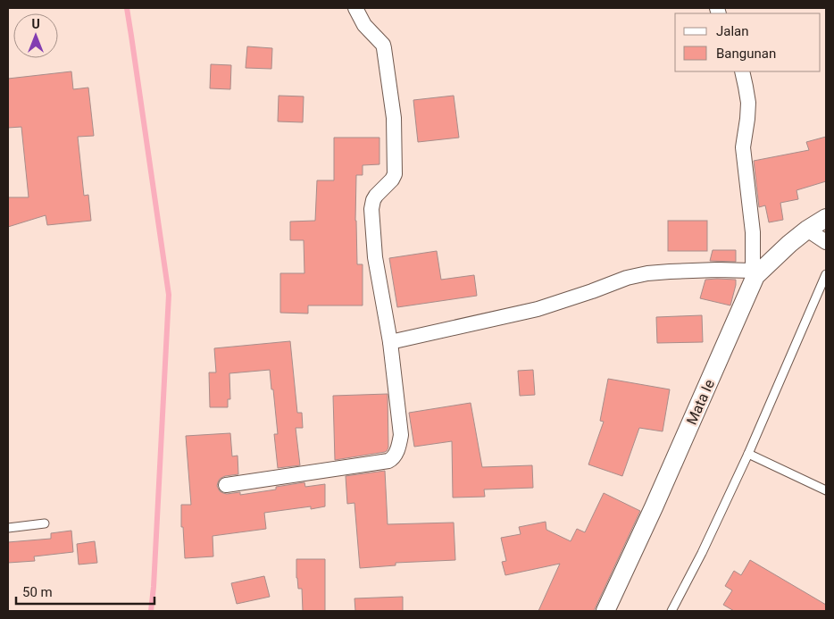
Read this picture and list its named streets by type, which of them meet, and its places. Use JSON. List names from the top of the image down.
{
  "streets": {
    "street": ["Mata Ie"]
  },
  "legend": ["Jalan", "Bangunan"],
  "scale_bar": "50 m",
  "north": "top"
}
